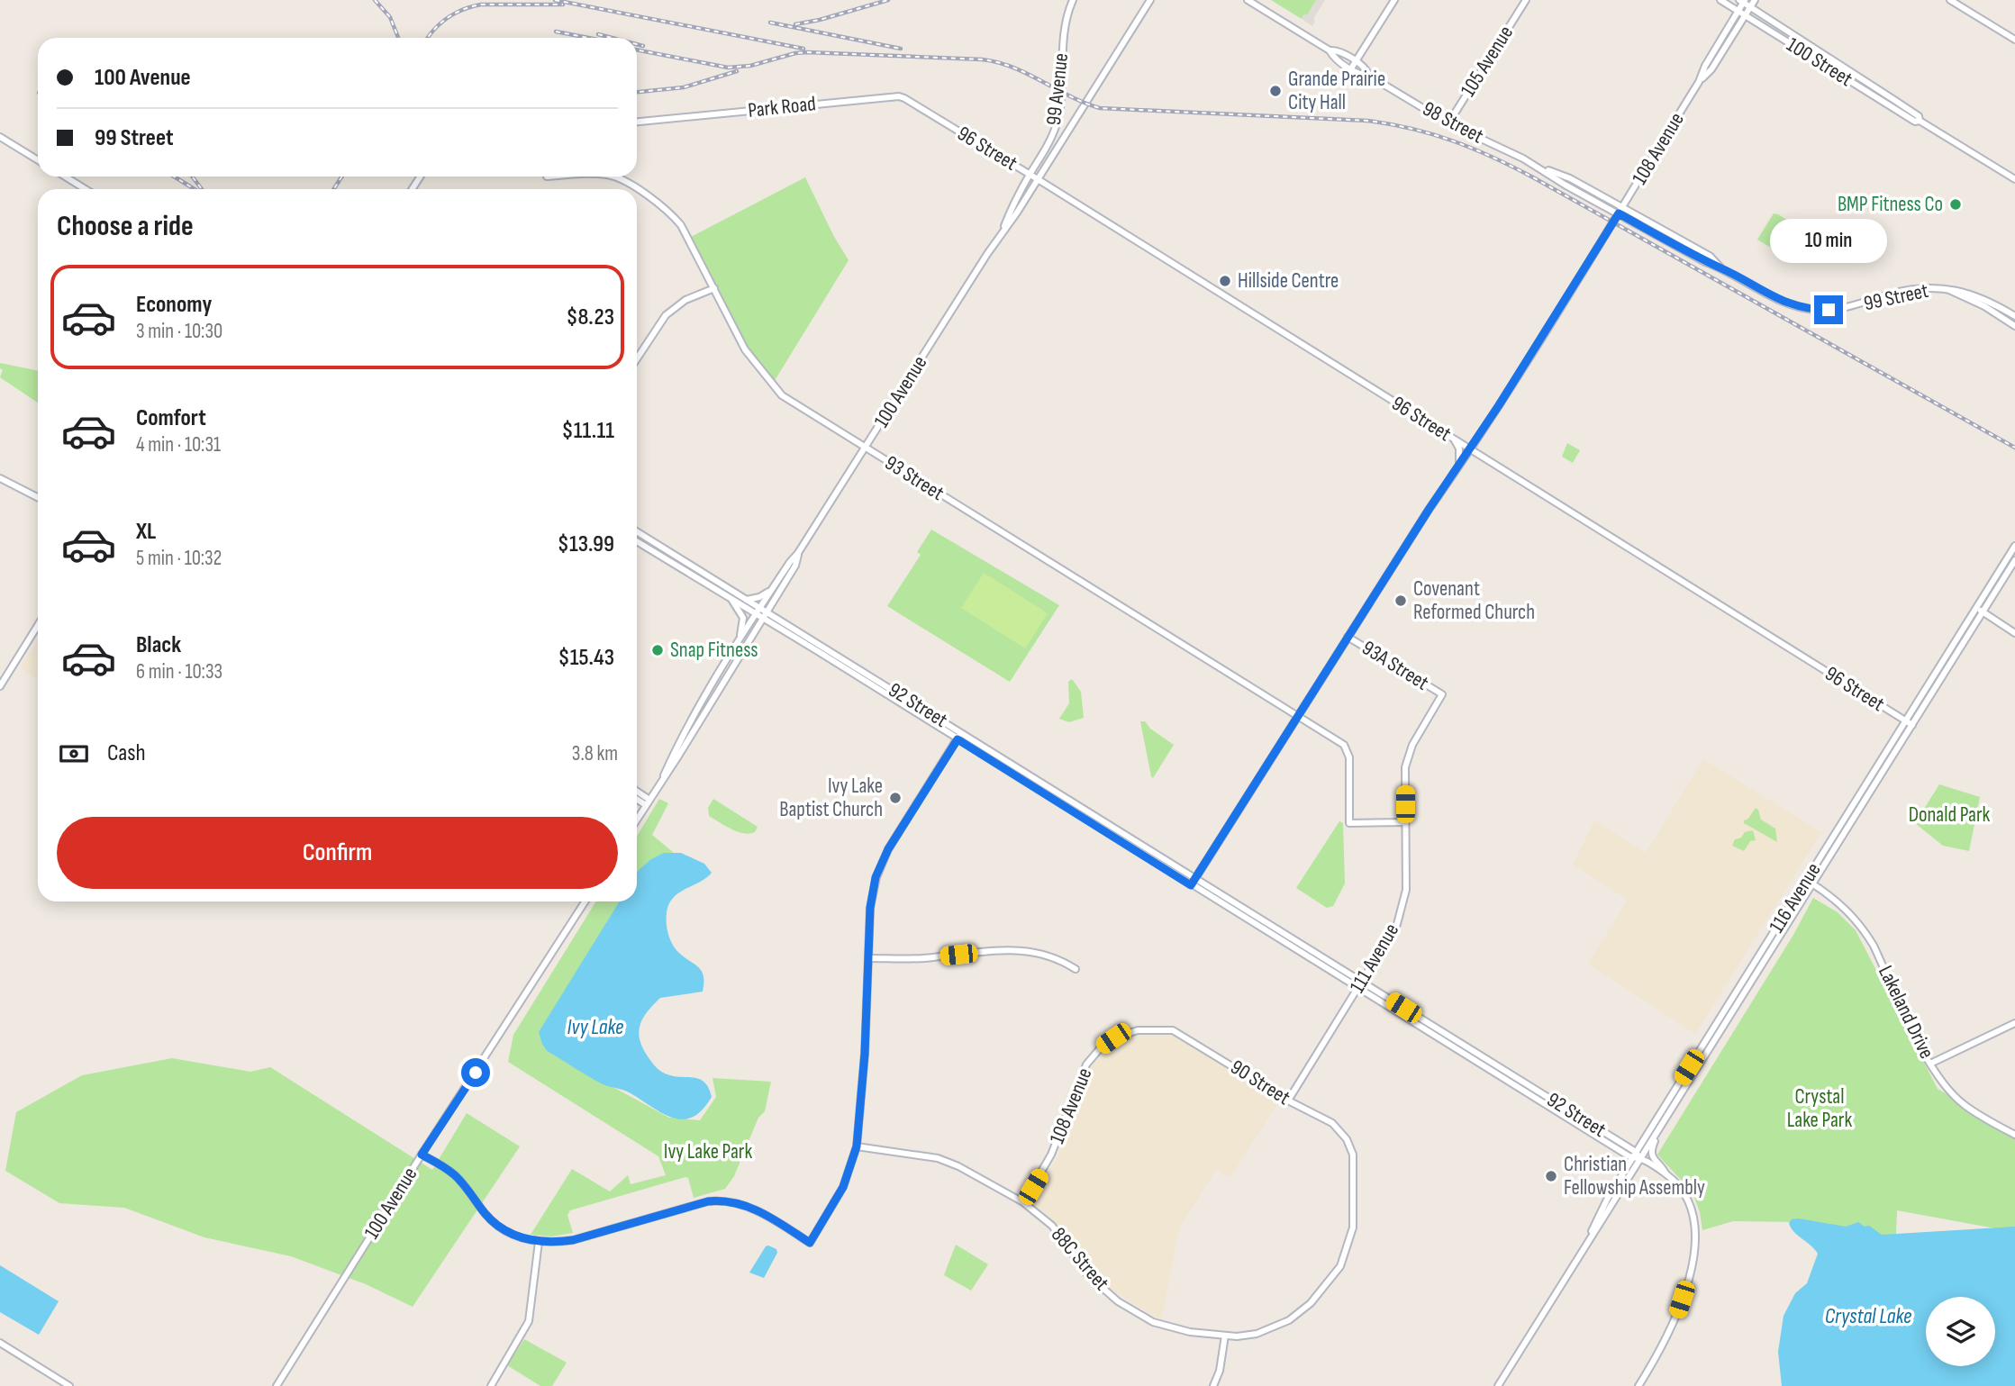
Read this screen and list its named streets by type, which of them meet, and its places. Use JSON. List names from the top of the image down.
{
  "streets": {
    "main road": [
      "105 Avenue",
      "100 Street",
      "99 Avenue",
      "Park Road",
      "98 Street",
      "96 Street",
      "108 Avenue",
      "99 Street",
      "100 Avenue",
      "93 Street",
      "93A Street",
      "92 Street",
      "116 Avenue",
      "111 Avenue",
      "Lakeland Drive",
      "90 Street",
      "88C Street"
    ]
  },
  "crossings": [
    ["105 Avenue", "98 Street"],
    ["100 Street", "108 Avenue"],
    ["99 Avenue", "96 Street"],
    ["99 Avenue", "100 Avenue"],
    ["Park Road", "96 Street"],
    ["98 Street", "108 Avenue"],
    ["98 Street", "99 Street"],
    ["96 Street", "108 Avenue"],
    ["96 Street", "100 Avenue"],
    ["96 Street", "116 Avenue"],
    ["108 Avenue", "93 Street"],
    ["108 Avenue", "93A Street"],
    ["108 Avenue", "92 Street"],
    ["108 Avenue", "90 Street"],
    ["108 Avenue", "88C Street"],
    ["100 Avenue", "93 Street"],
    ["100 Avenue", "92 Street"],
    ["93 Street", "111 Avenue"],
    ["93A Street", "111 Avenue"],
    ["92 Street", "116 Avenue"],
    ["92 Street", "111 Avenue"],
    ["116 Avenue", "Lakeland Drive"],
    ["111 Avenue", "90 Street"],
    ["90 Street", "88C Street"]
  ],
  "water": ["Ivy Lake", "Crystal Lake"],
  "parks": ["Donald Park", "Crystal Lake Park", "Ivy Lake Park"],
  "places": [
    "Grande Prairie City Hall",
    "BMP Fitness Co",
    "Hillside Centre",
    "Covenant Reformed Church",
    "Snap Fitness",
    "Ivy Lake Baptist Church",
    "Christian Fellowship Assembly"
  ],
  "page": {
    "banner": ["100 Avenue", "99 Street"],
    "heading": "Choose a ride",
    "bubble": "10 min",
    "list": [
      {
        "name": "Economy",
        "note": "3 min · 10:30",
        "value": "$8.23"
      },
      {
        "name": "Comfort",
        "note": "4 min · 10:31",
        "value": "$11.11"
      },
      {
        "name": "XL",
        "note": "5 min · 10:32",
        "value": "$13.99"
      },
      {
        "name": "Black",
        "note": "6 min · 10:33",
        "value": "$15.43"
      }
    ],
    "pay": ["Cash", "3.8 km"],
    "buttons": "Confirm"
  }
}
